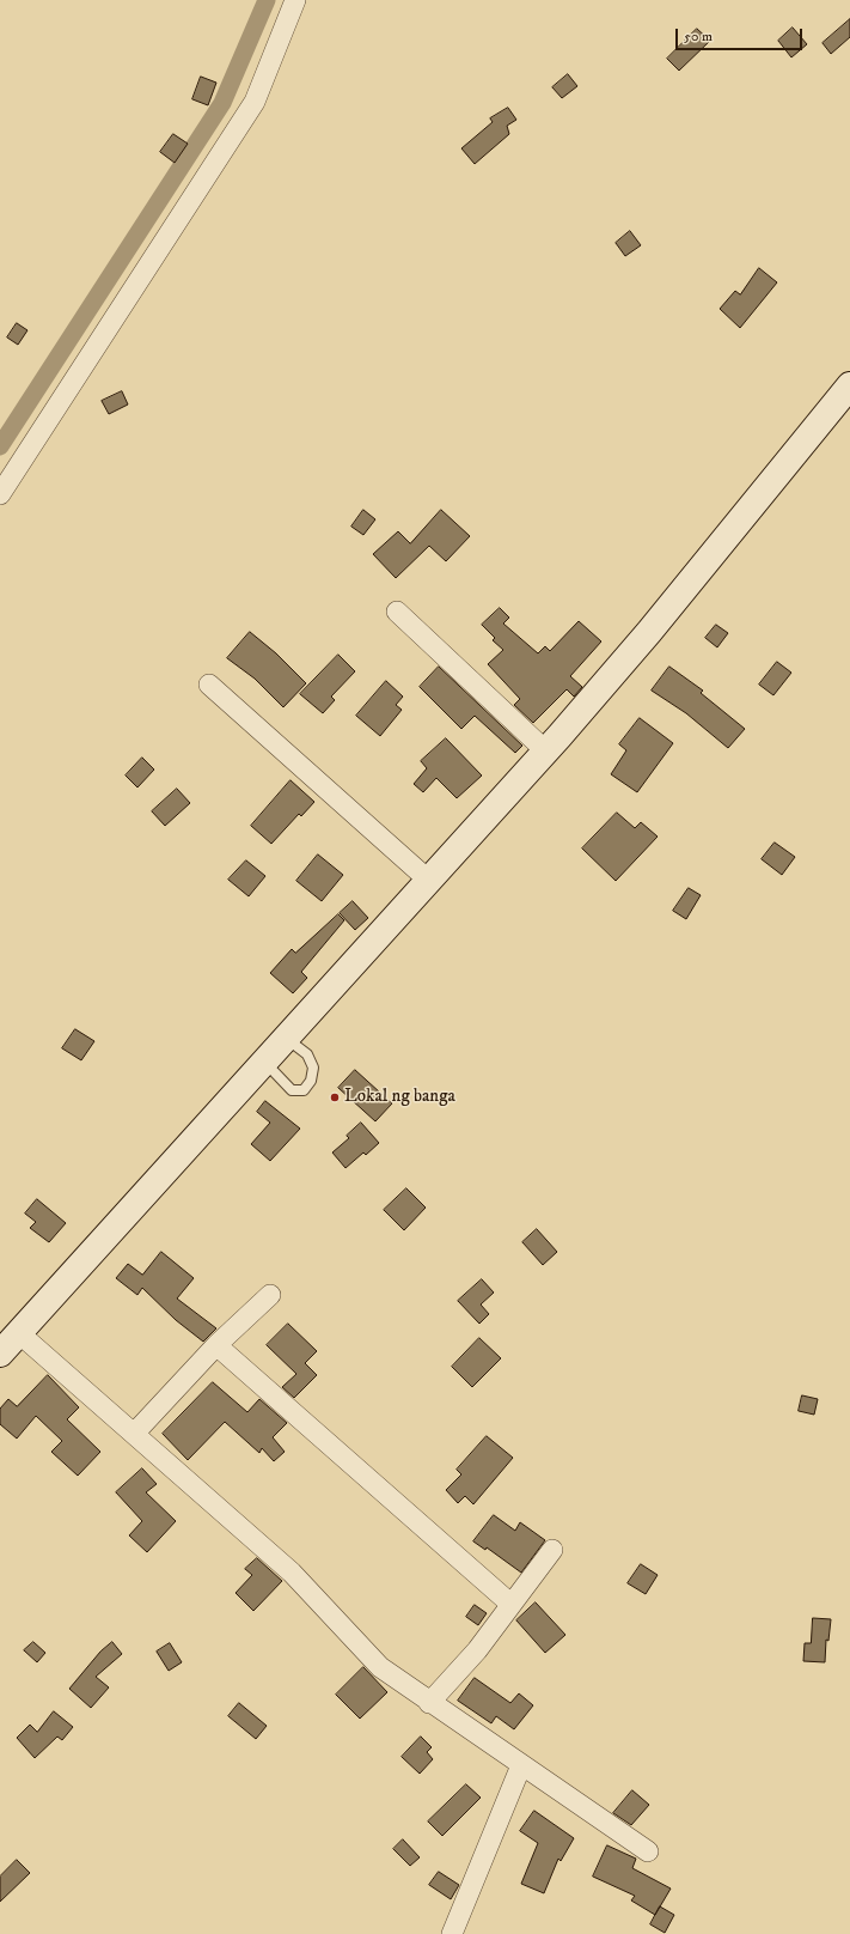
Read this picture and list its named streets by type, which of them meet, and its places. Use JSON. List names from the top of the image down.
{
  "places": ["Lokal ng banga"],
  "scale_bar": "50 m"
}
